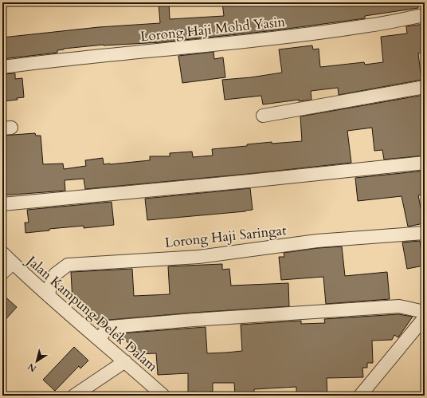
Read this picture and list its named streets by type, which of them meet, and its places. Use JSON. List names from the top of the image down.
{
  "streets": {
    "street": ["Lorong Haji Mohd Yasin", "Lorong Haji Saringat", "Jalan Kampung Delek Dalam"]
  },
  "crossings": [
    ["Lorong Haji Saringat", "Jalan Kampung Delek Dalam"]
  ],
  "north": "bottom left"
}
